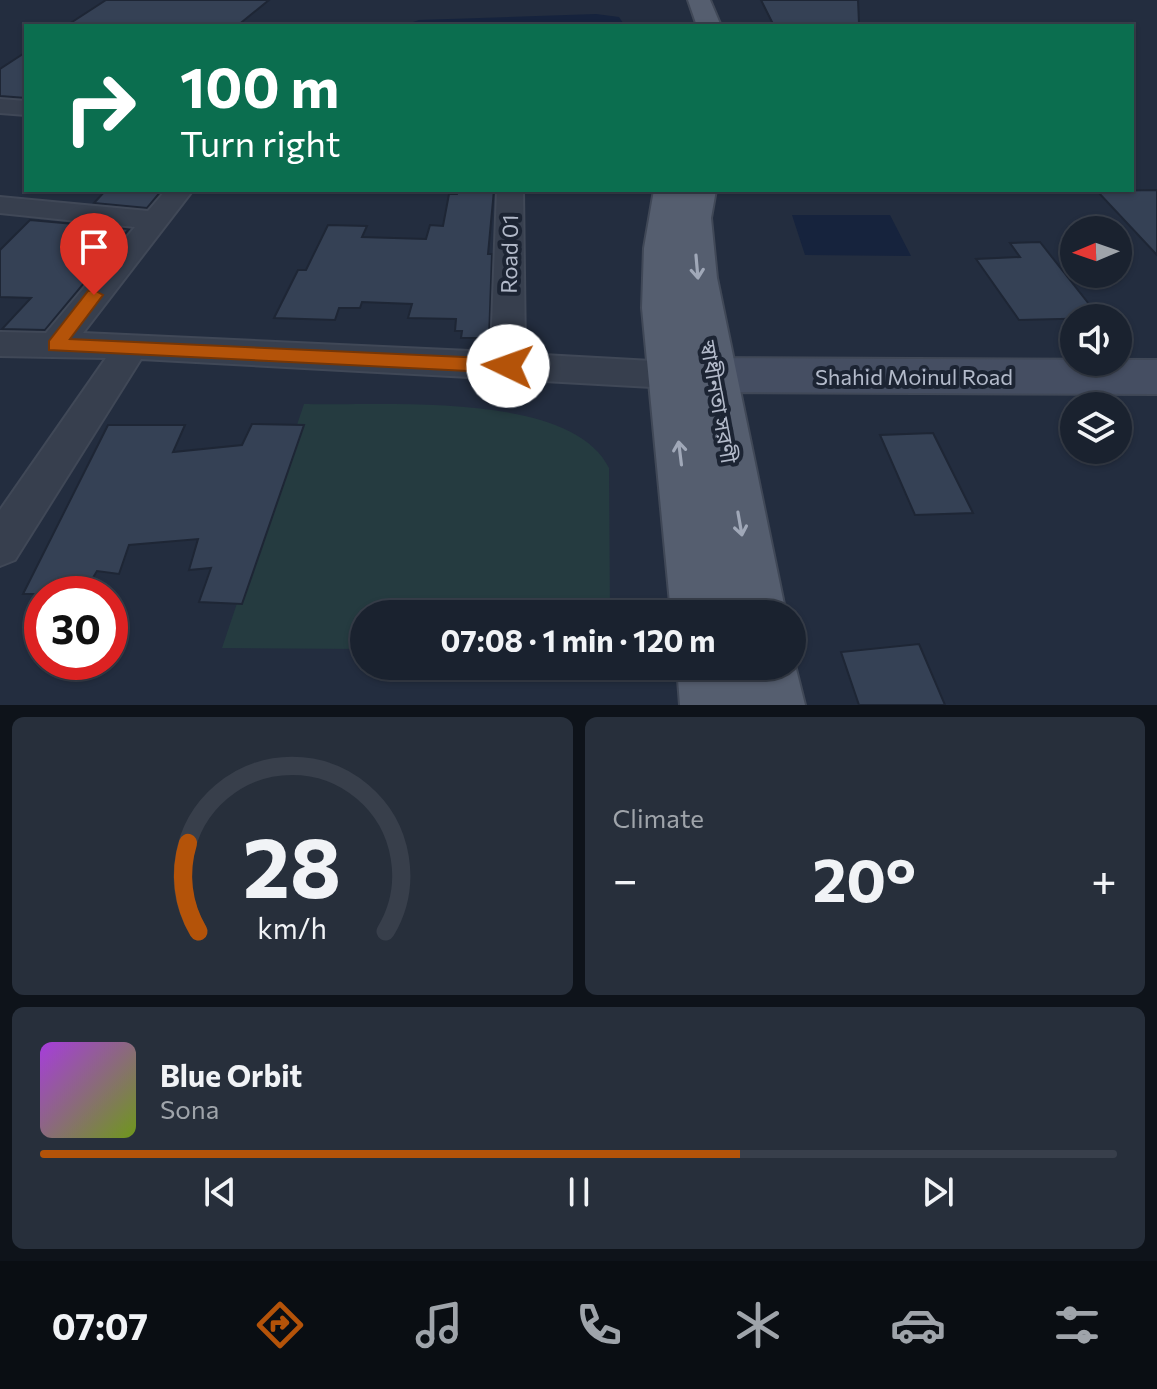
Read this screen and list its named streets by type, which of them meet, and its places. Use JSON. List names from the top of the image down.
{
  "streets": {
    "main road": ["স্বাধীনতা সরণী"],
    "street": ["Road 01", "Shahid Moinul Road"]
  },
  "crossings": [
    ["Shahid Moinul Road", "স্বাধীনতা সরণী"]
  ],
  "north": "left",
  "page": {
    "turn": ["100 m", "Turn right"],
    "limit": "30",
    "trip": "07:08 · 1 min · 120 m",
    "tile": "Climate",
    "heat": ["−", "20°", "+"],
    "song": ["Blue Orbit", "Sona"],
    "tabs": "07:07",
    "gauge": ["28", "km/h"]
  }
}
